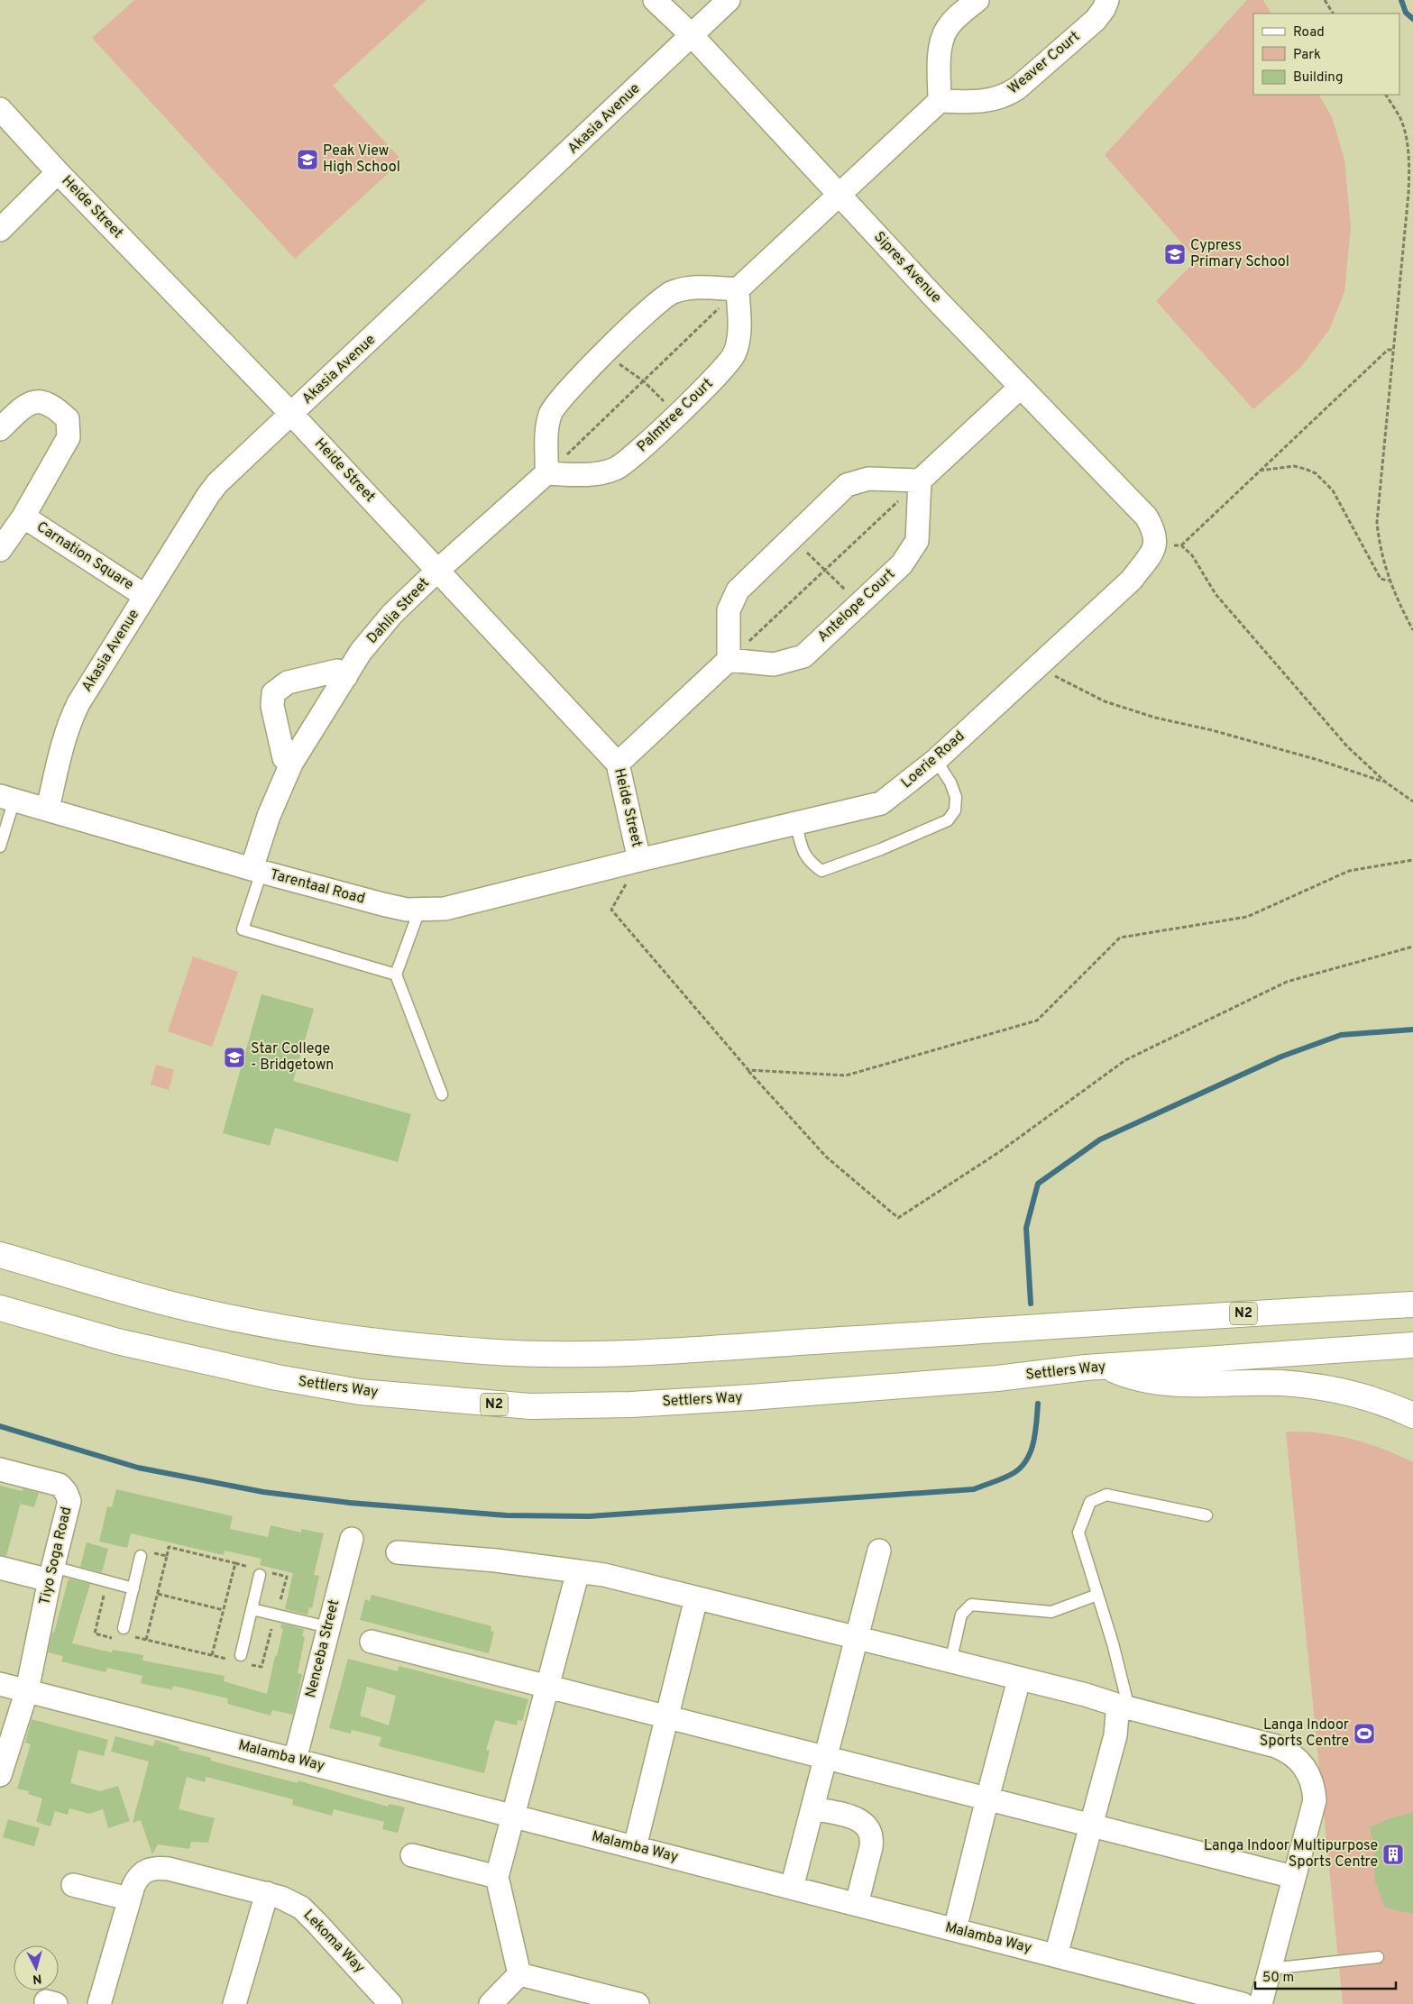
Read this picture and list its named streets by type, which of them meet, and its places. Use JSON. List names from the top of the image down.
{
  "streets": {
    "highway": ["N2", "Settlers Way"],
    "street": [
      "Weaver Court",
      "Akasia Avenue",
      "Heide Street",
      "Sipres Avenue",
      "Palmtree Court",
      "Carnation Square",
      "Antelope Court",
      "Dahlia Street",
      "Loerie Road",
      "Tarentaal Road",
      "Tiyo Soga Road",
      "Nenceba Street",
      "Malamba Way",
      "Lekoma Way"
    ]
  },
  "crossings": [
    ["Akasia Avenue", "Heide Street"],
    ["Akasia Avenue", "Sipres Avenue"],
    ["Akasia Avenue", "Carnation Square"],
    ["Akasia Avenue", "Tarentaal Road"],
    ["Heide Street", "Dahlia Street"],
    ["Heide Street", "Loerie Road"],
    ["Heide Street", "Tarentaal Road"],
    ["Sipres Avenue", "Loerie Road"],
    ["Dahlia Street", "Tarentaal Road"],
    ["Loerie Road", "Tarentaal Road"],
    ["Tiyo Soga Road", "Malamba Way"],
    ["Nenceba Street", "Malamba Way"]
  ],
  "places": {
    "school or university": ["Peak View High School", "Cypress Primary School", "Star College - Bridgetown"],
    "sports": ["Langa Indoor Sports Centre"],
    "building": ["Langa Indoor Multipurpose Sports Centre"]
  },
  "legend": ["Road", "Park", "Building"],
  "scale_bar": "50 m",
  "north": "bottom"
}
